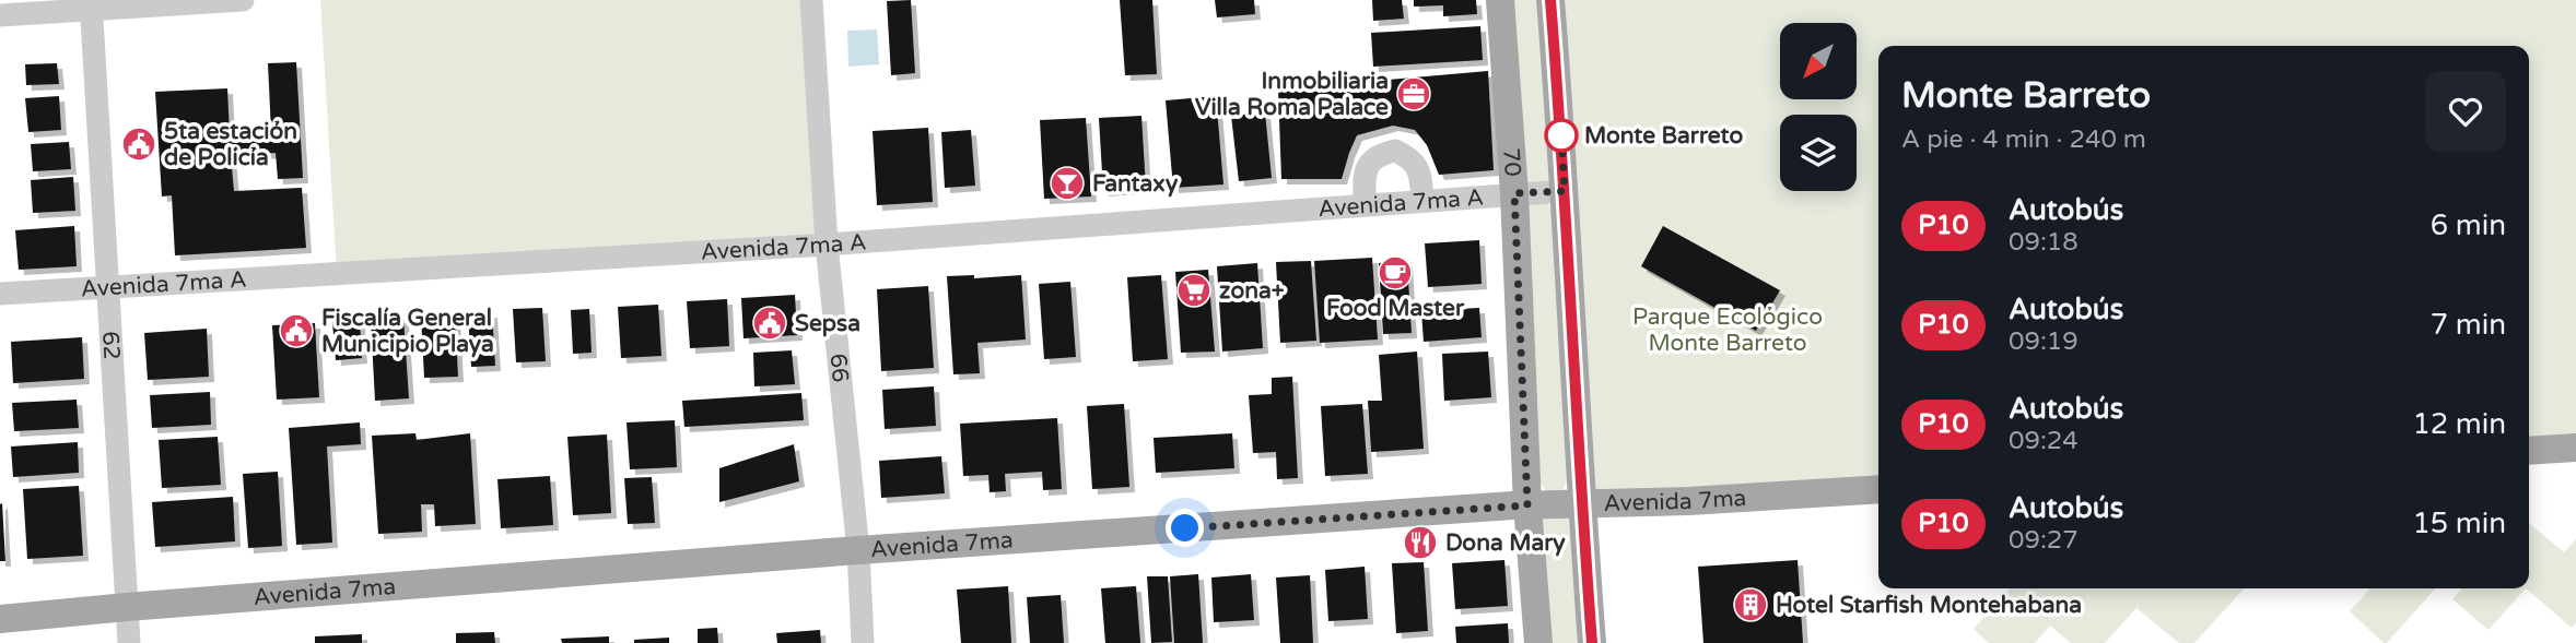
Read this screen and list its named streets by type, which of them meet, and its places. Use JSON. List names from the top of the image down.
{
  "streets": {
    "main road": ["70", "Avenida 7ma"],
    "street": ["Avenida 7ma A", "62", "66"]
  },
  "crossings": [
    ["70", "Avenida 7ma A"],
    ["70", "Avenida 7ma"],
    ["Avenida 7ma A", "62"],
    ["Avenida 7ma A", "66"],
    ["62", "Avenida 7ma"],
    ["66", "Avenida 7ma"]
  ],
  "parks": ["Parque Ecológico Monte Barreto"],
  "places": {
    "office": ["Inmobiliaria Villa Roma Palace"],
    "other": ["Monte Barreto"],
    "public building": ["5ta estación de Policía", "Sepsa", "Fiscalía General Municipio Playa"],
    "bar": ["Fantaxy"],
    "cafe": ["Food Master"],
    "supermarket": ["zona+"],
    "restaurant": ["Dona Mary"],
    "building": ["Hotel Starfish Montehabana"]
  },
  "lines": ["bus line P10"],
  "north": "bottom left",
  "page": {
    "heading": ["Monte Barreto", "A pie · 4 min · 240 m"],
    "list": [
      {
        "mark": "P10",
        "name": "Autobús",
        "note": "09:18",
        "value": "6 min"
      },
      {
        "mark": "P10",
        "name": "Autobús",
        "note": "09:19",
        "value": "7 min"
      },
      {
        "mark": "P10",
        "name": "Autobús",
        "note": "09:24",
        "value": "12 min"
      },
      {
        "mark": "P10",
        "name": "Autobús",
        "note": "09:27",
        "value": "15 min"
      }
    ]
  }
}
